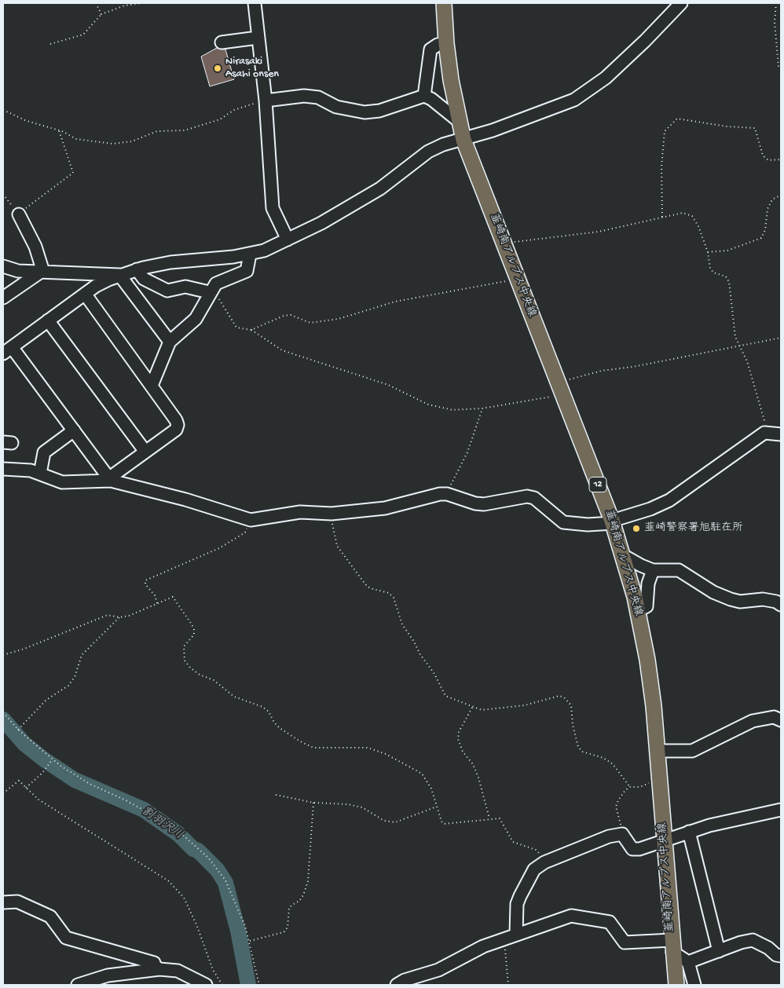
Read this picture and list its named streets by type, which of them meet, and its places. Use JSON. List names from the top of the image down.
{
  "streets": {
    "main road": ["韮崎南アルプス中央線", "12"]
  },
  "water": ["割羽沢川"],
  "places": ["Nirasaki Asahi onsen", "韮崎警察署旭駐在所"]
}
